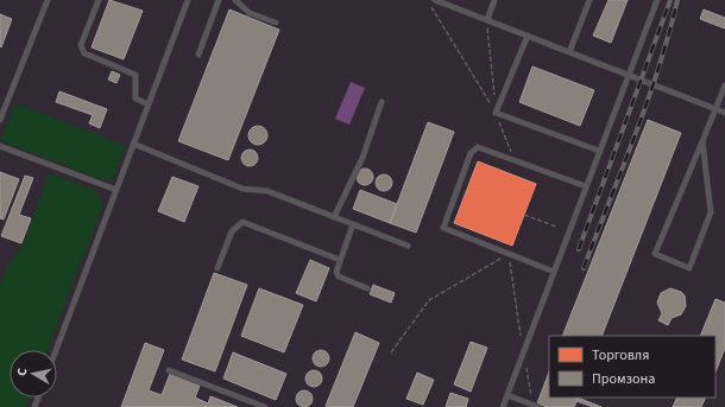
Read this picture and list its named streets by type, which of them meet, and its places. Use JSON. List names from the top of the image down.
{
  "legend": ["Торговля", "Промзона"],
  "north": "left"
}
